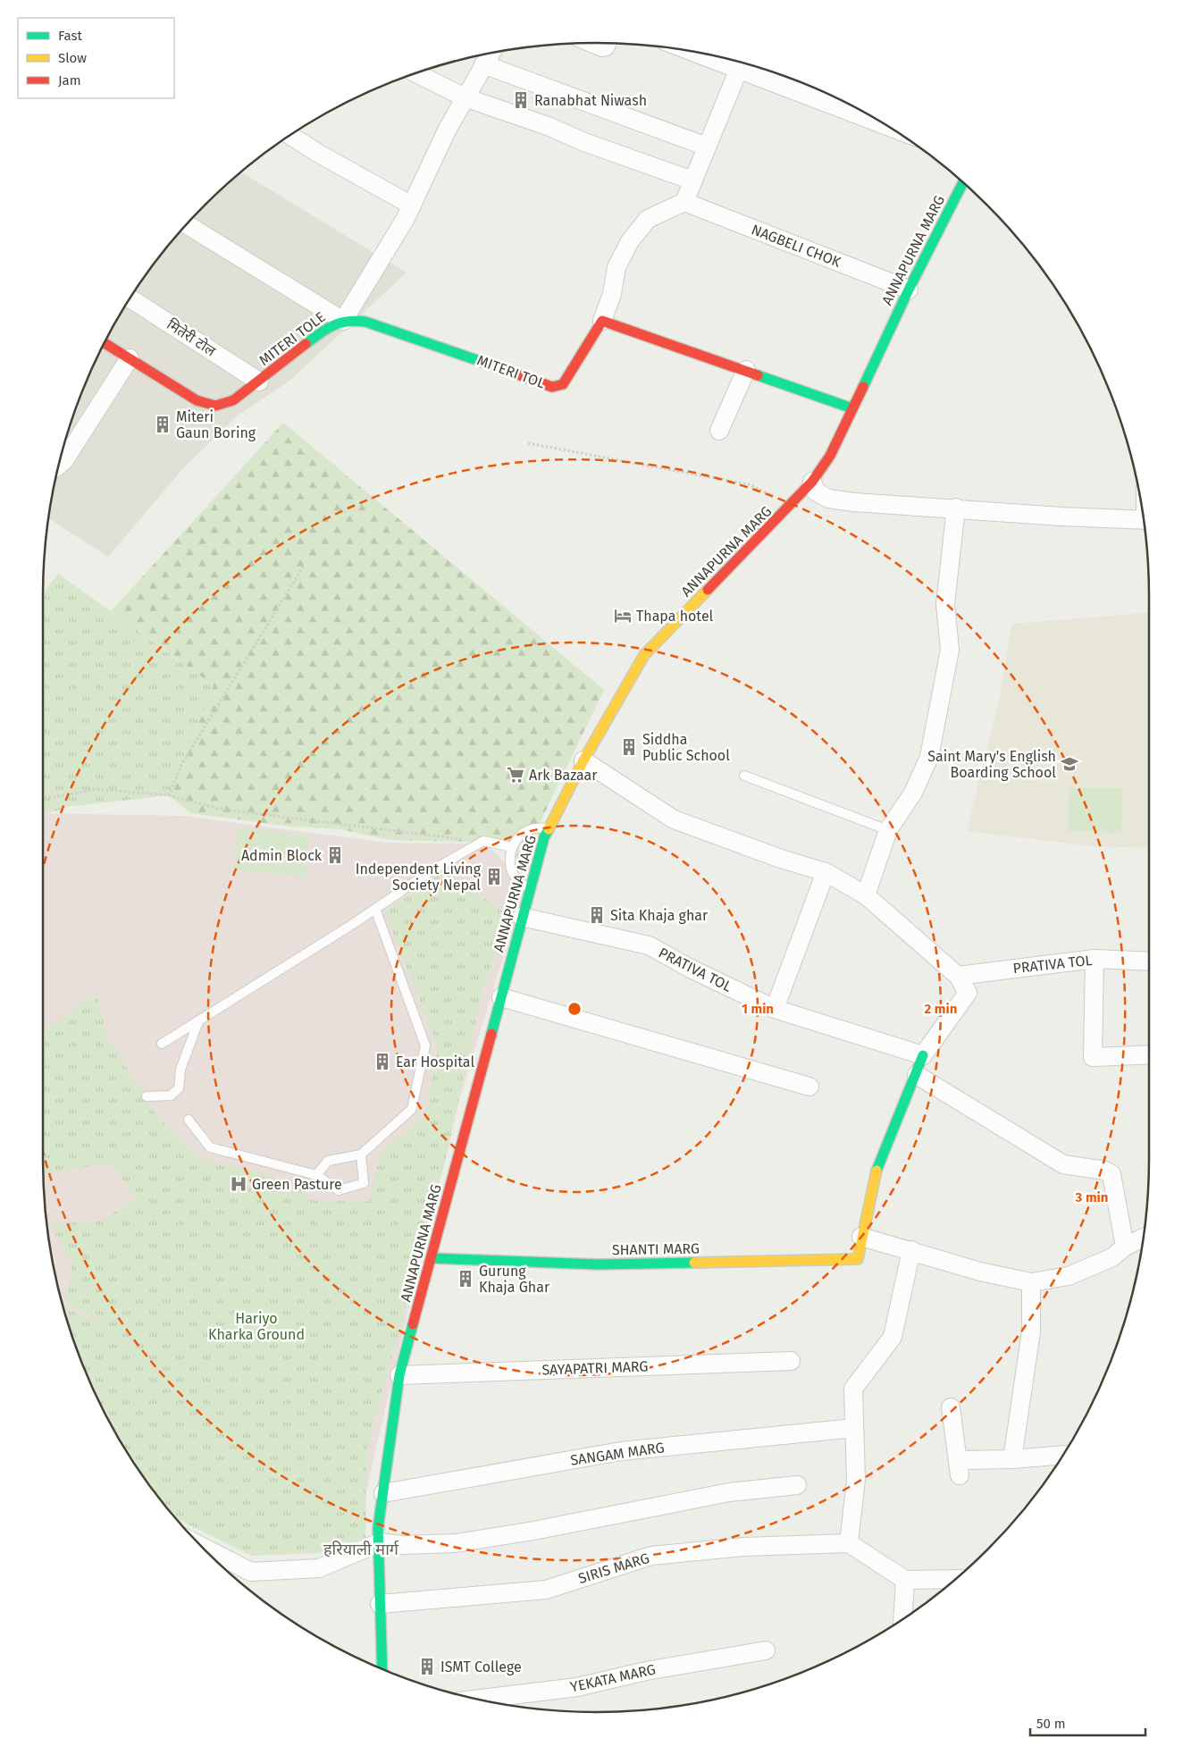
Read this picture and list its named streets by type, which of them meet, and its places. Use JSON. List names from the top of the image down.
{
  "streets": {
    "main road": [
      "ANNAPURNA MARG",
      "MITERI TOLE",
      "MITERI TOL",
      "SHANTI MARG"
    ],
    "street": [
      "NAGBELI CHOK",
      "मितेरी टोल",
      "PRATIVA TOL",
      "SAYAPATRI MARG",
      "SANGAM MARG",
      "SIRIS MARG",
      "YEKATA MARG"
    ]
  },
  "crossings": [
    ["NAGBELI CHOK", "ANNAPURNA MARG"],
    ["ANNAPURNA MARG", "PRATIVA TOL"],
    ["ANNAPURNA MARG", "SHANTI MARG"],
    ["ANNAPURNA MARG", "SAYAPATRI MARG"],
    ["ANNAPURNA MARG", "SANGAM MARG"],
    ["ANNAPURNA MARG", "SIRIS MARG"],
    ["मितेरी टोल", "MITERI TOLE"],
    ["MITERI TOLE", "MITERI TOL"]
  ],
  "districts": ["हरियाली मार्ग"],
  "parks": ["Hariyo Kharka Ground"],
  "places": {
    "building": [
      "Ranabhat Niwash",
      "Miteri Gaun Boring",
      "Siddha Public School",
      "Admin Block",
      "Independent Living Society Nepal",
      "Sita Khaja ghar",
      "Ear Hospital",
      "Gurung Khaja Ghar",
      "ISMT College"
    ],
    "hotel": ["Thapa hotel"],
    "school or university": ["Saint Mary's English Boarding School"],
    "supermarket": ["Ark Bazaar"],
    "hospital": ["Green Pasture"]
  },
  "legend": ["Fast", "Slow", "Jam"],
  "scale_bar": "50 m",
  "rings": ["1 min", "2 min", "3 min"]
}
